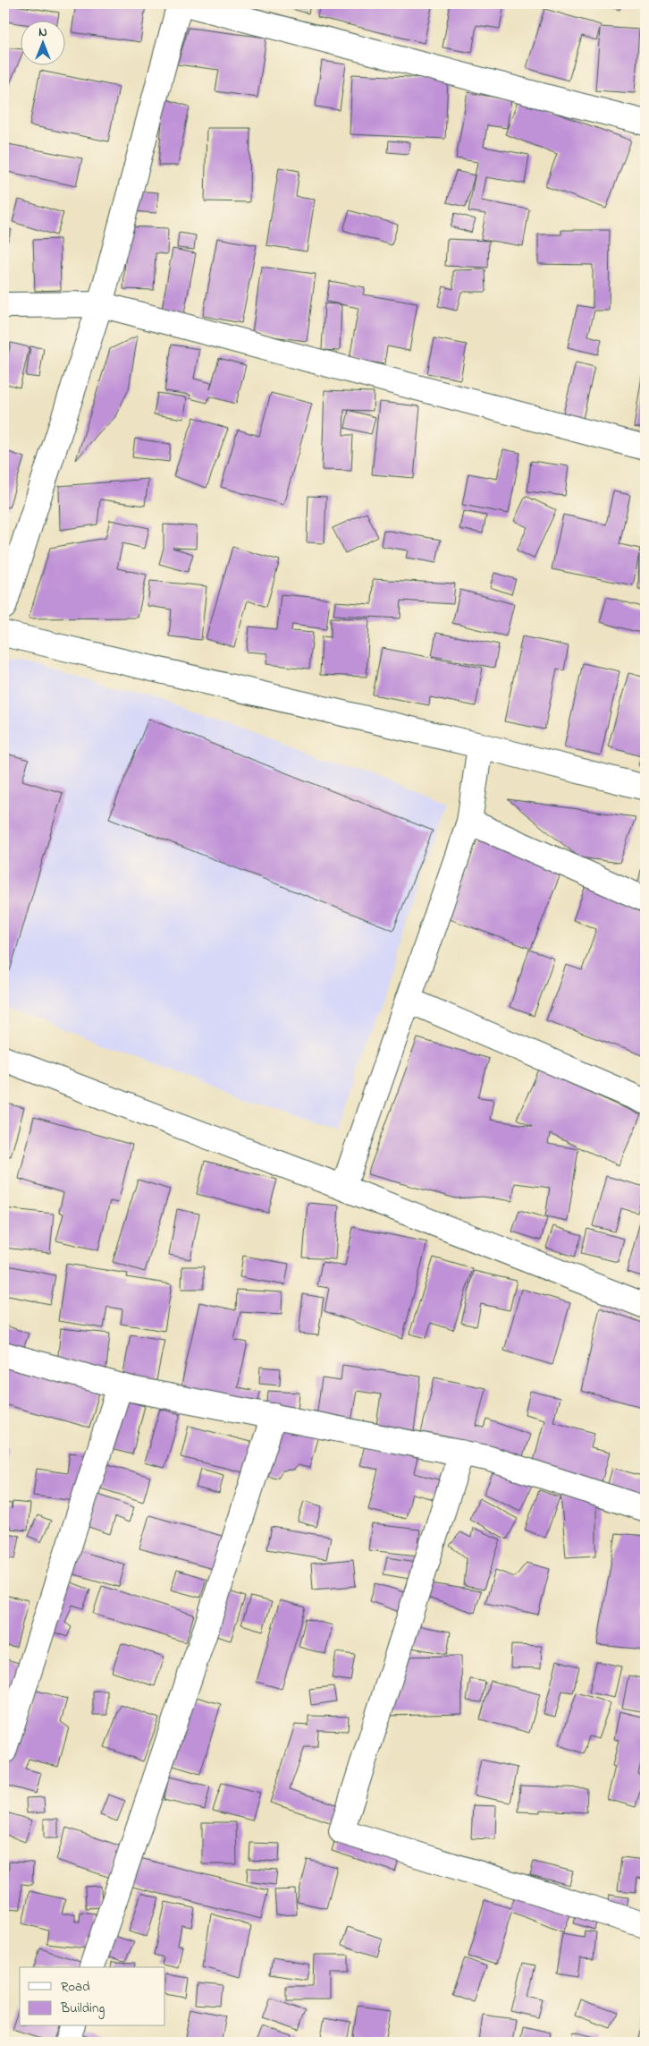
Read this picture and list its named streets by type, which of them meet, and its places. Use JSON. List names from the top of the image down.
{
  "legend": ["Road", "Building"],
  "north": "top"
}
